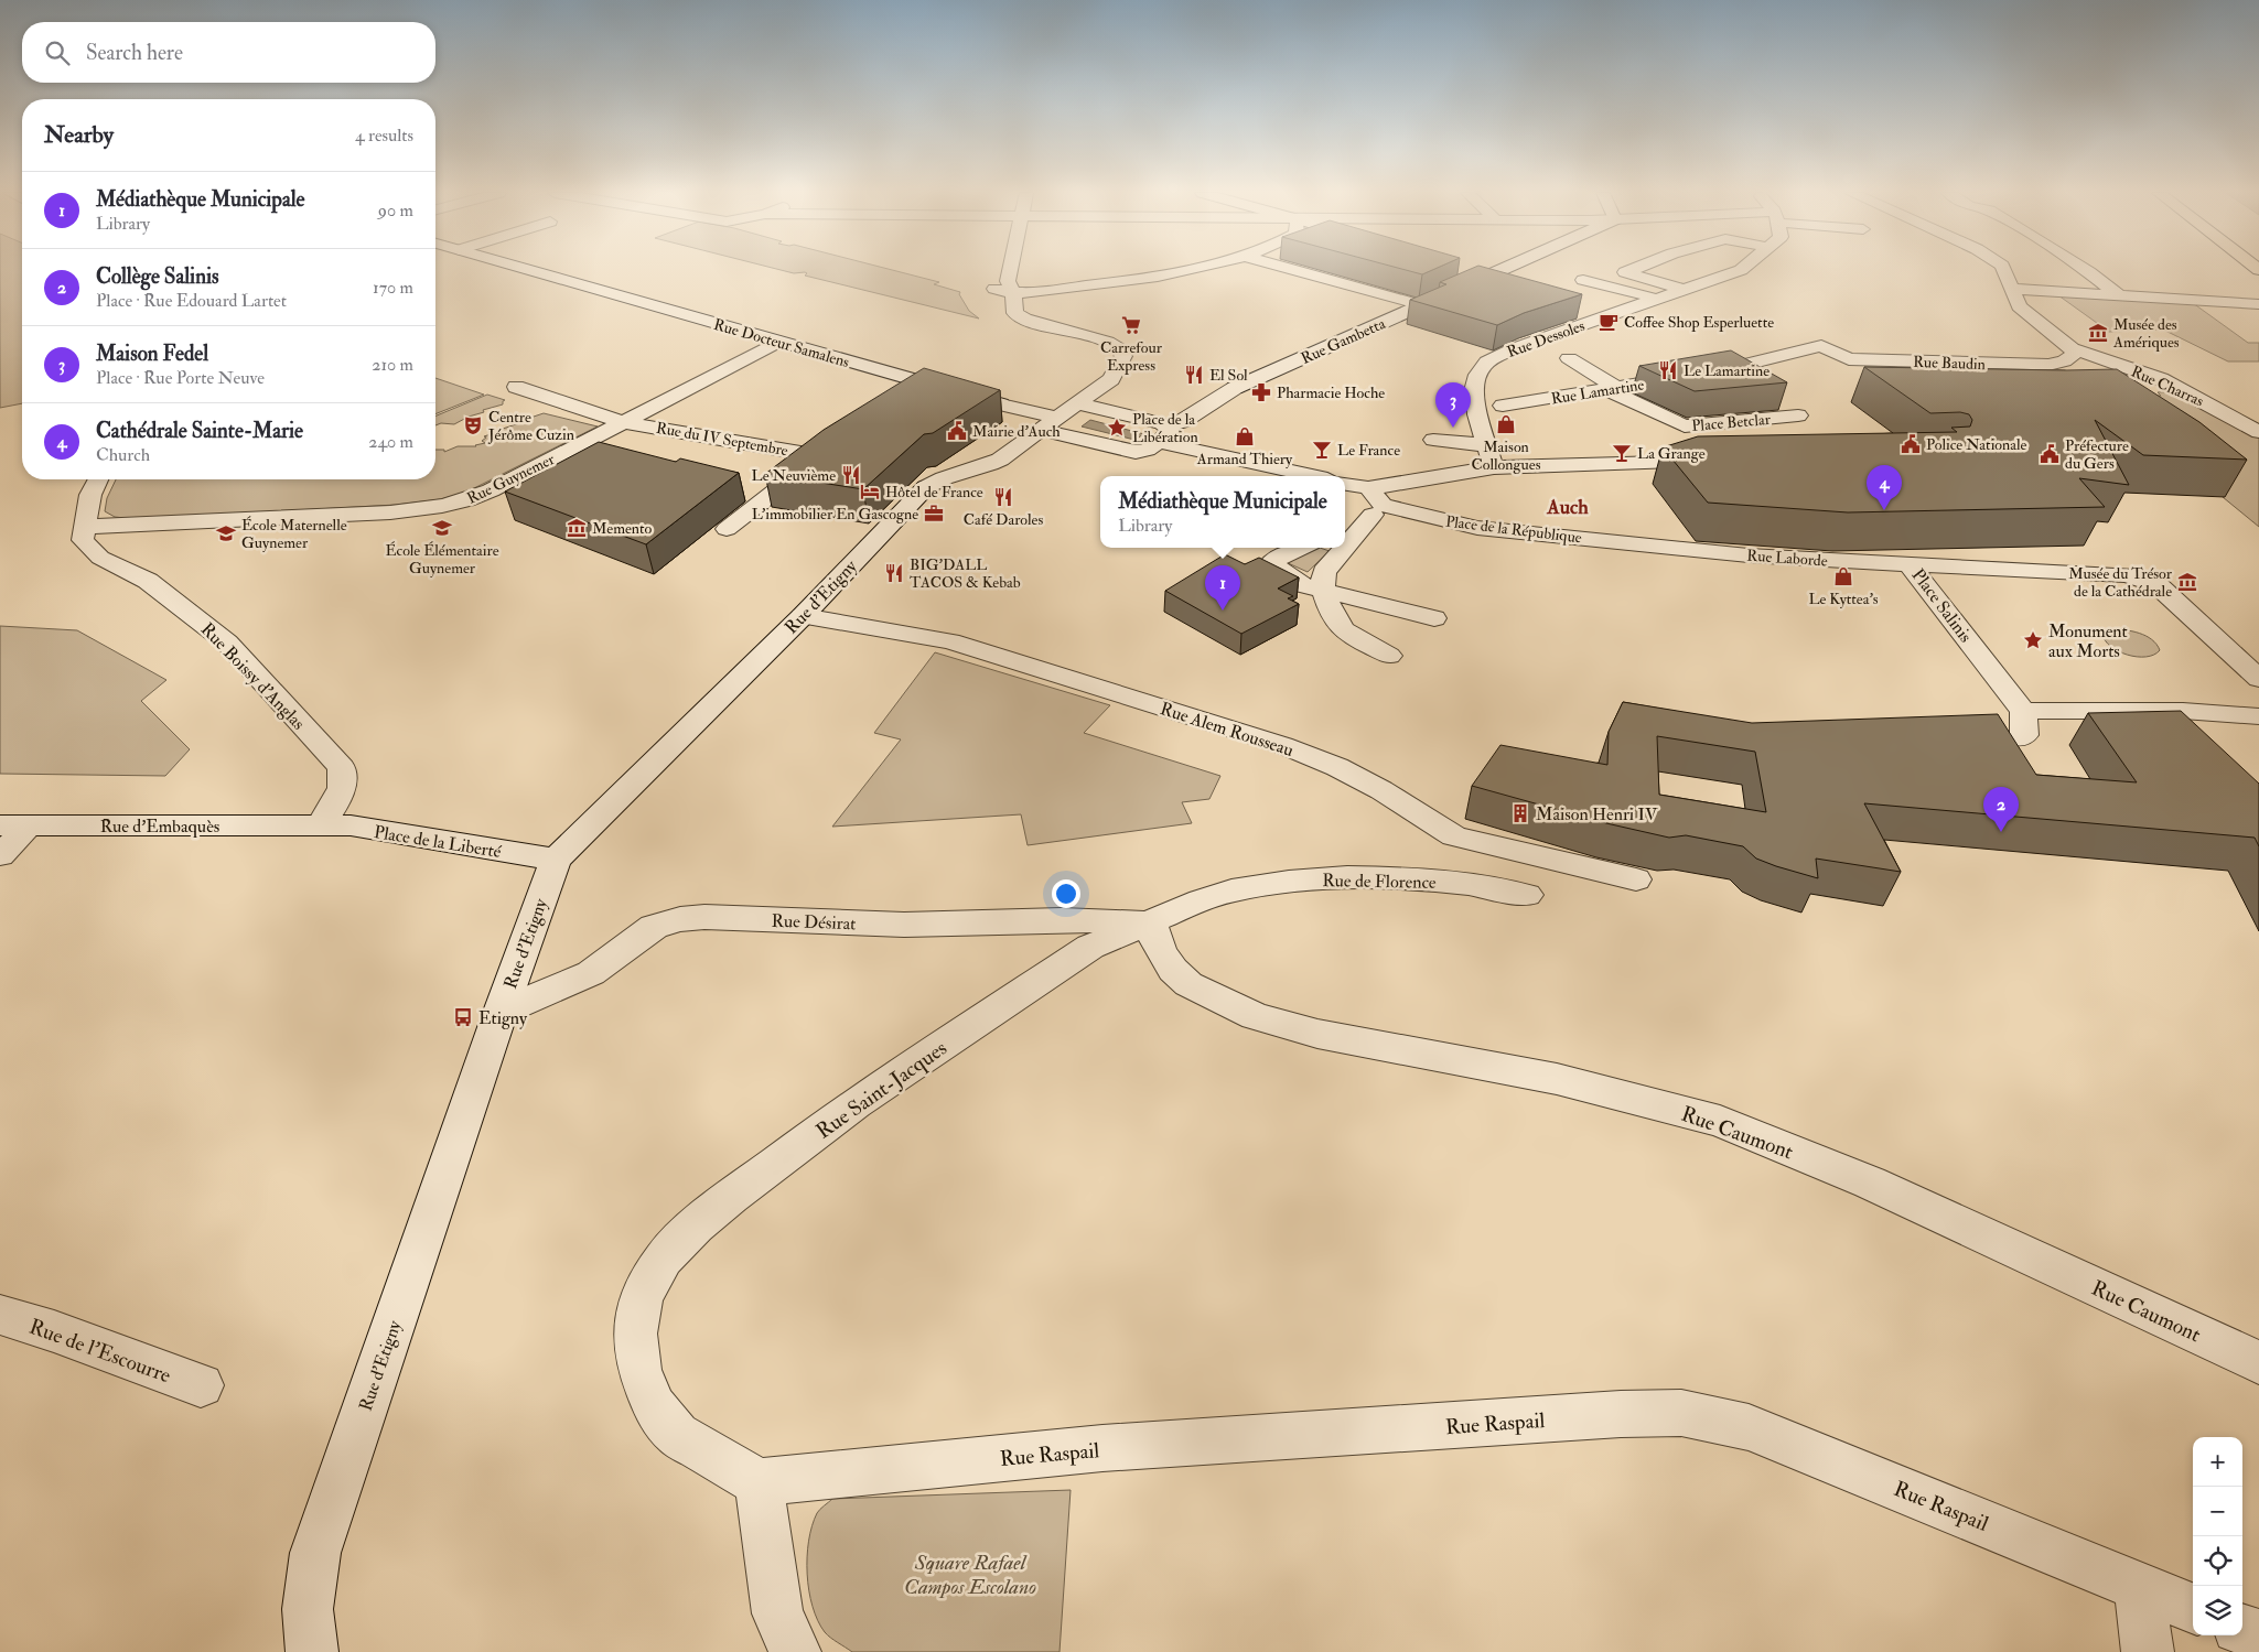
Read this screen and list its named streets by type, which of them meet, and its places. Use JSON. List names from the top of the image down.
{
  "streets": {
    "street": [
      "Rue Dessoles",
      "Rue Gambetta",
      "Rue Docteur Samalens",
      "Rue Baudin",
      "Rue Charras",
      "Rue Lamartine",
      "Place Betclar",
      "Rue du IV Septembre",
      "Rue Guynemer",
      "Place de la République",
      "Rue Laborde",
      "Rue d'Etigny",
      "Place Salinis",
      "Rue Boissy d'Anglas",
      "Rue Alem Rousseau",
      "Rue d'Embaquès",
      "Place de la Liberté",
      "Rue de Florence",
      "Rue Désirat",
      "Rue Saint-Jacques",
      "Rue Caumont",
      "Rue de l'Escourre",
      "Rue Raspail"
    ]
  },
  "crossings": [
    ["Rue Docteur Samalens", "Rue Guynemer"],
    ["Rue Baudin", "Rue Charras"],
    ["Rue Baudin", "Rue Lamartine"],
    ["Rue Lamartine", "Place Betclar"],
    ["Rue du IV Septembre", "Rue Guynemer"],
    ["Rue Guynemer", "Rue Boissy d'Anglas"],
    ["Place de la République", "Rue Laborde"],
    ["Rue Laborde", "Place Salinis"],
    ["Rue d'Etigny", "Rue Alem Rousseau"],
    ["Rue d'Etigny", "Place de la Liberté"],
    ["Rue d'Etigny", "Rue Désirat"],
    ["Rue Boissy d'Anglas", "Rue d'Embaquès"],
    ["Rue Boissy d'Anglas", "Place de la Liberté"],
    ["Rue d'Embaquès", "Place de la Liberté"],
    ["Rue de Florence", "Rue Désirat"],
    ["Rue de Florence", "Rue Saint-Jacques"],
    ["Rue de Florence", "Rue Caumont"],
    ["Rue Désirat", "Rue Saint-Jacques"],
    ["Rue Désirat", "Rue Caumont"],
    ["Rue Saint-Jacques", "Rue Caumont"],
    ["Rue Saint-Jacques", "Rue Raspail"]
  ],
  "districts": ["Auch"],
  "parks": ["Square Rafael Campos Escolano"],
  "places": {
    "cafe": ["Coffee Shop Esperluette"],
    "supermarket": ["Carrefour Express"],
    "museum": ["Musée des Amériques", "Memento", "Musée du Trésor de la Cathédrale"],
    "restaurant": [
      "Le Lamartine",
      "El Sol",
      "Le Neuvième",
      "Café Daroles",
      "BIG'DALL TACOS & Kebab"
    ],
    "pharmacy": ["Pharmacie Hoche"],
    "shop": ["Maison Collongues", "Armand Thiery", "Le Kyttea's"],
    "theatre": ["Centre Jérôme Cuzin"],
    "place": ["Place de la Libération", "Monument aux Morts"],
    "public building": ["Mairie d'Auch", "Police Nationale", "Préfecture du Gers"],
    "bar": ["Le France", "La Grange"],
    "hotel": ["Hôtel de France"],
    "office": ["L'immobilier En Gascogne"],
    "school or university": ["École Élémentaire Guynemer", "École Maternelle Guynemer"],
    "building": ["Maison Henri IV"],
    "bus stop": ["Etigny"]
  },
  "page": {
    "search": "Search here",
    "heading": ["Nearby", "4 results"],
    "list": [
      {
        "mark": "1",
        "name": "Médiathèque Municipale",
        "note": "Library",
        "value": "90 m"
      },
      {
        "mark": "2",
        "name": "Collège Salinis",
        "note": "Place · Rue Edouard Lartet",
        "value": "170 m"
      },
      {
        "mark": "3",
        "name": "Maison Fedel",
        "note": "Place · Rue Porte Neuve",
        "value": "210 m"
      },
      {
        "mark": "4",
        "name": "Cathédrale Sainte-Marie",
        "note": "Church",
        "value": "240 m"
      }
    ],
    "pins": [
      "3",
      "4",
      "1",
      "2"
    ],
    "popup": ["Médiathèque Municipale", "Library"],
    "map_buttons": ["+", "−"]
  }
}
